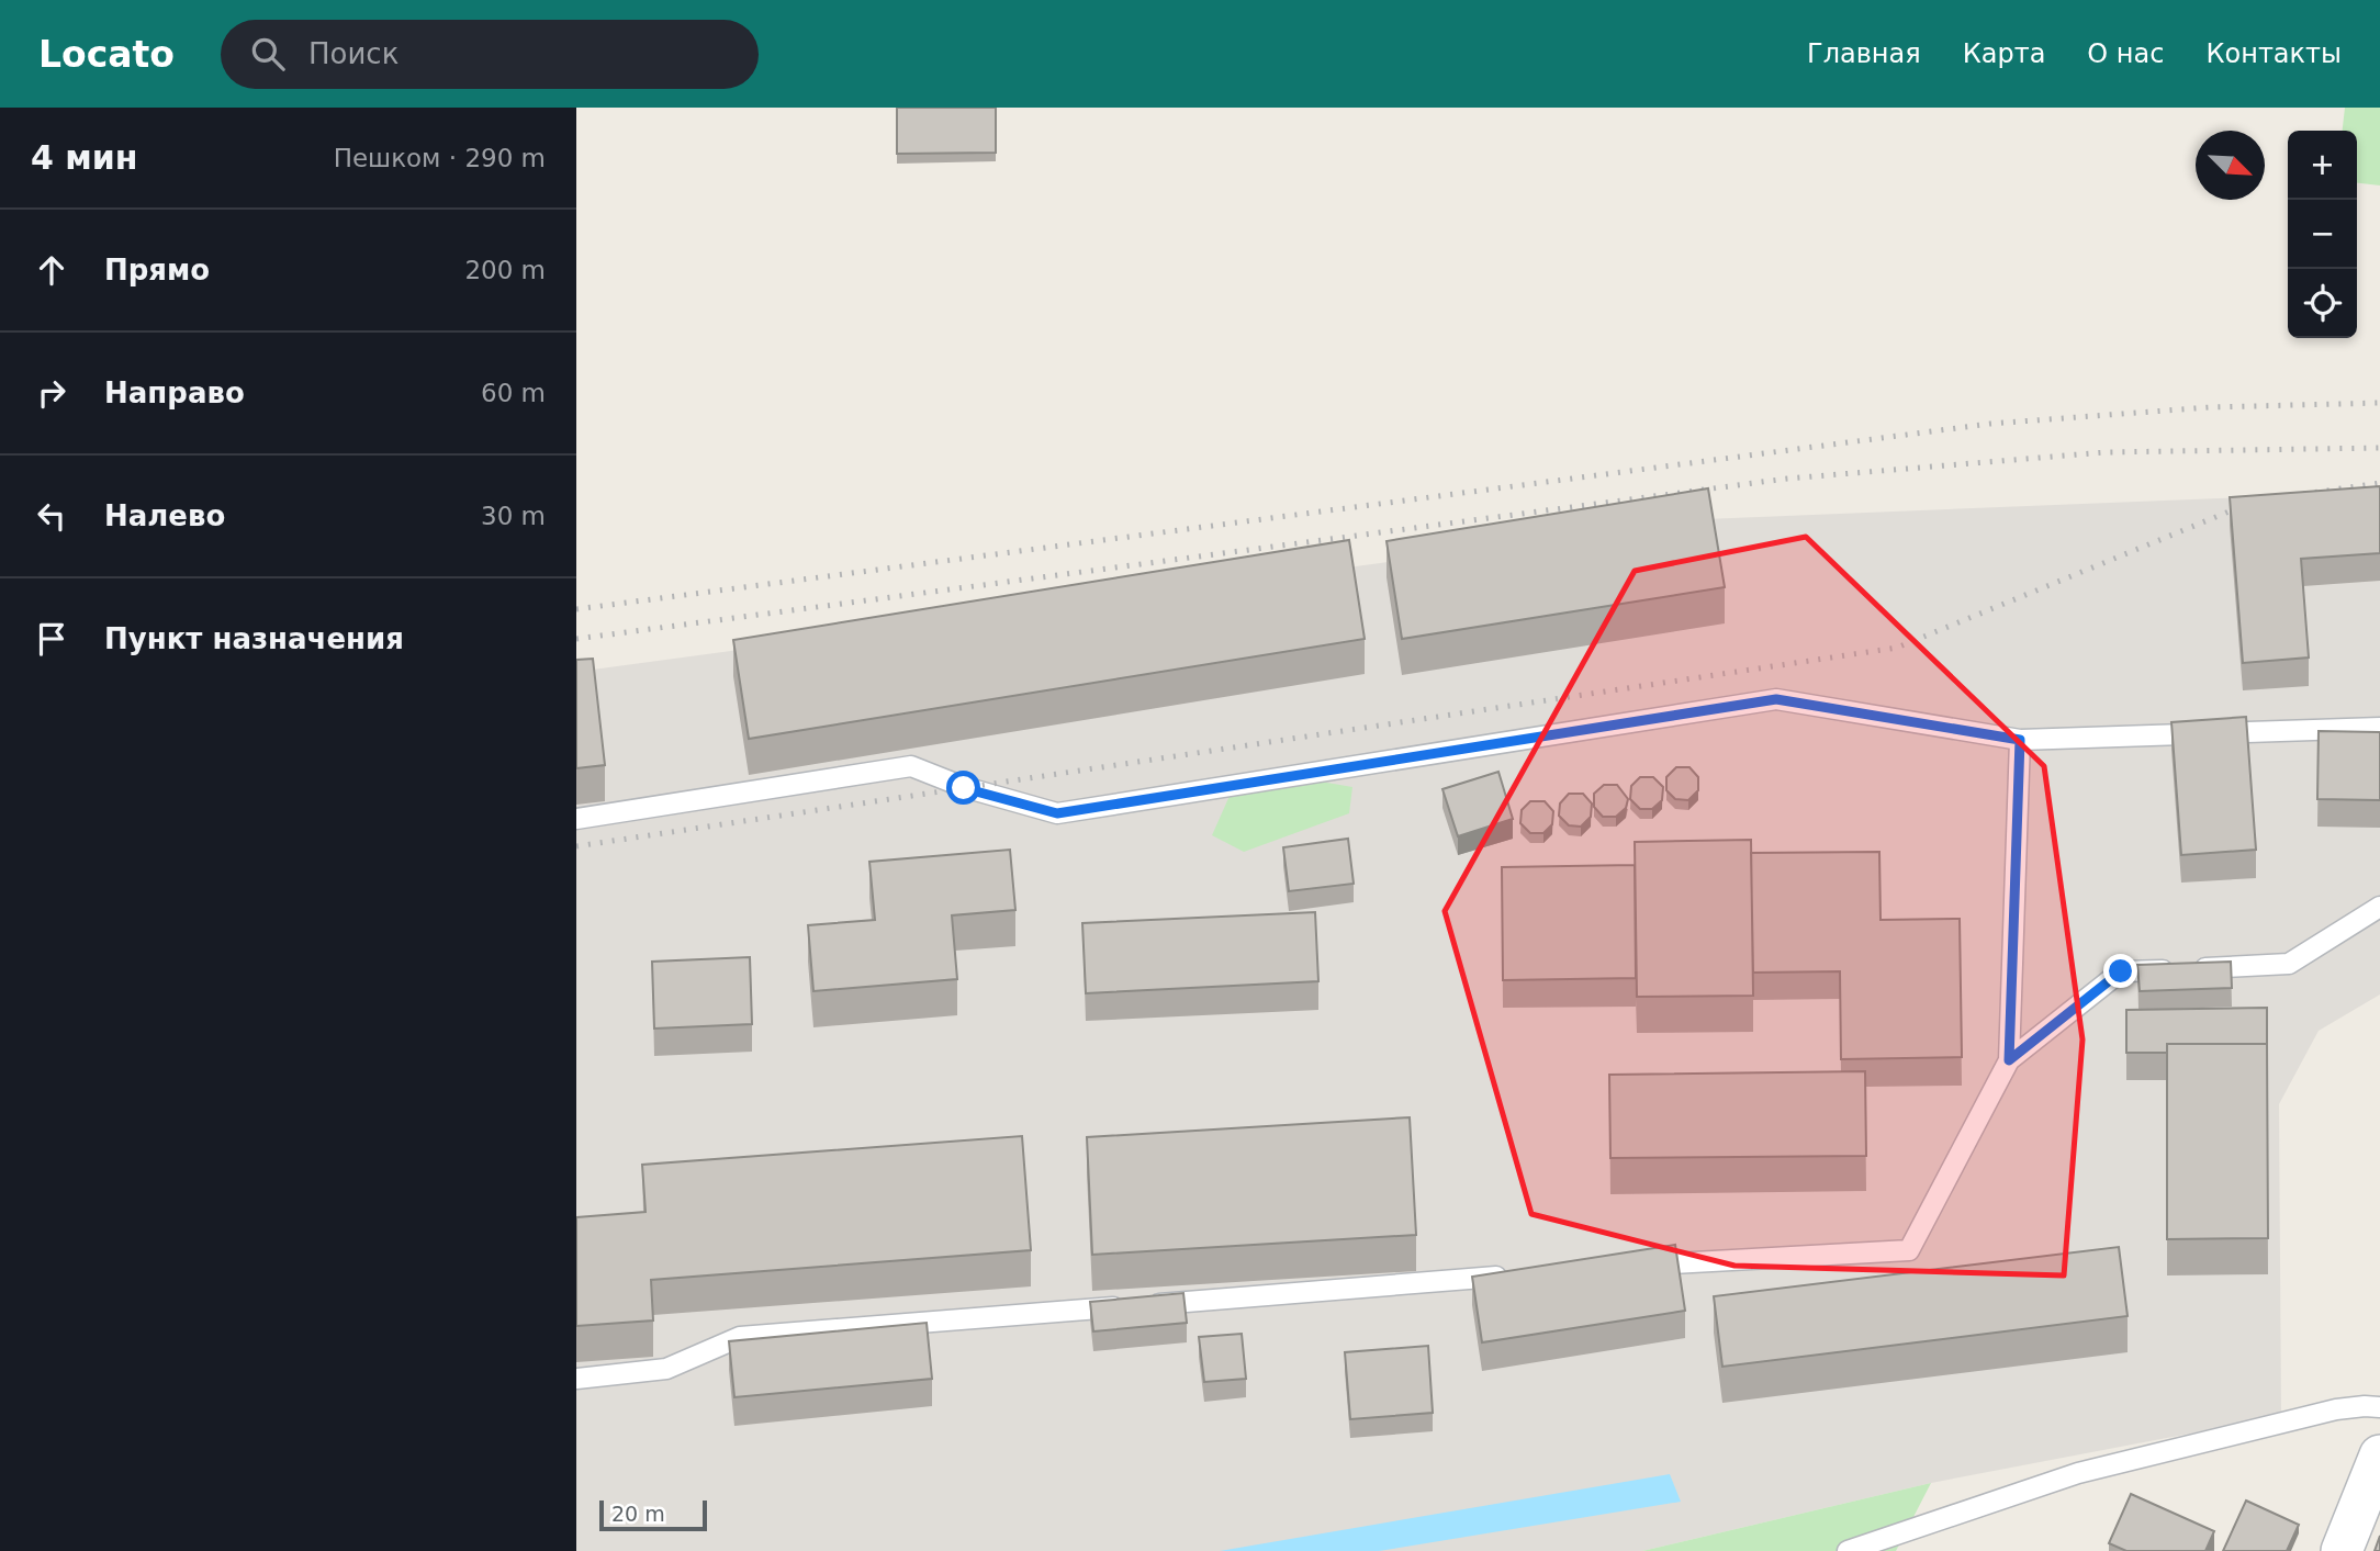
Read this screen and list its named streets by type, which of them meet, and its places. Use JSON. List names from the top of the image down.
{
  "scale_bar": "20 m",
  "north": "bottom right",
  "page": {
    "header": "Locato",
    "search": "Поиск",
    "nav": [
      "Главная",
      "Карта",
      "О нас",
      "Контакты"
    ],
    "heading": ["4 мин", "Пешком · 290 m"],
    "map_buttons": ["+", "−"],
    "list": [
      ["Прямо", "200 m"],
      ["Направо", "60 m"],
      ["Налево", "30 m"],
      "Пункт назначения"
    ],
    "scale": "20 m"
  }
}
